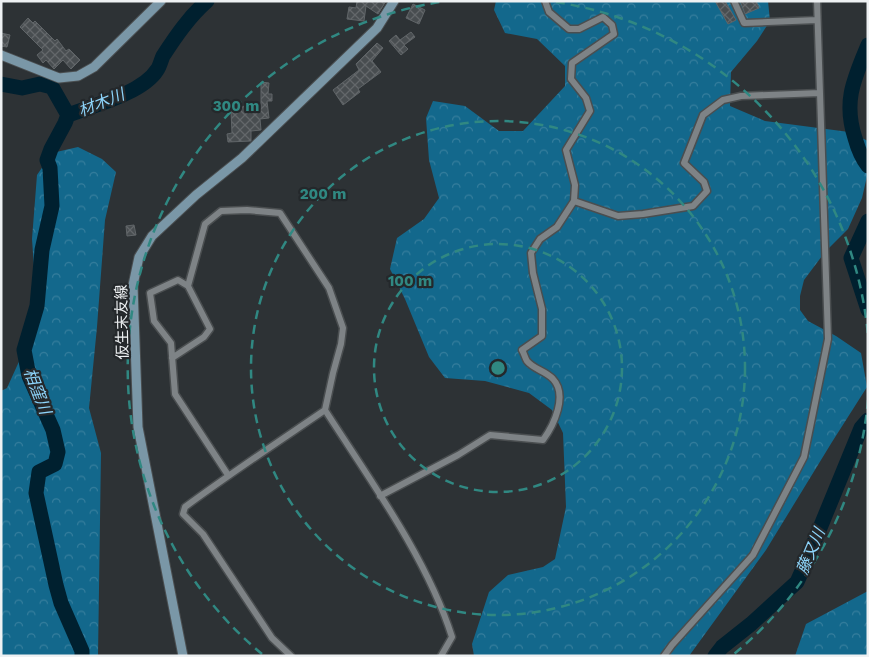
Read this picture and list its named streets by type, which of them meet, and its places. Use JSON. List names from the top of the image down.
{
  "streets": {
    "main road": ["仮生末友線"]
  },
  "water": ["材木川", "相窪川", "藤又川"],
  "rings": ["300 m", "200 m", "100 m"]
}
